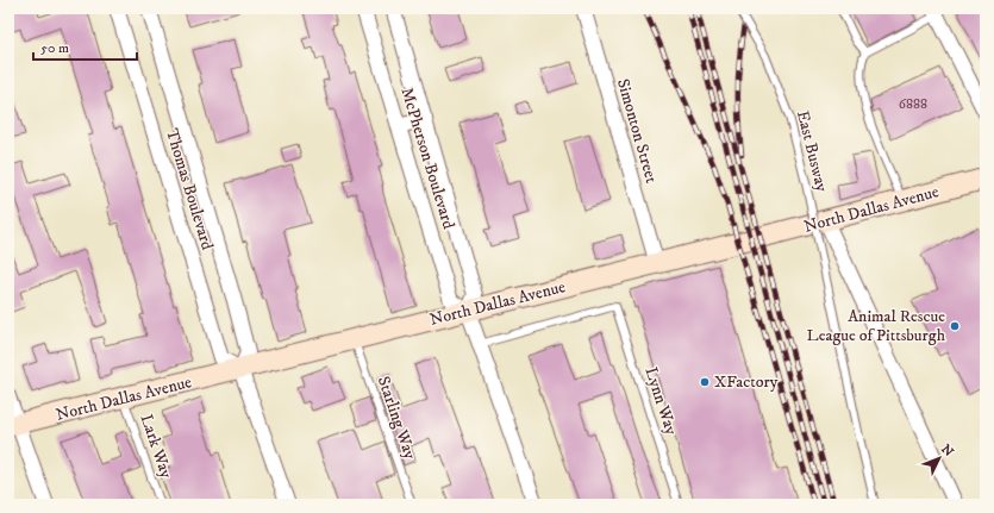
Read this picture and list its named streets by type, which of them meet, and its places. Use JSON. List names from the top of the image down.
{
  "streets": {
    "main road": ["North Dallas Avenue"],
    "street": ["Simonton Street", "McPherson Boulevard", "Thomas Boulevard"],
    "lane": [
      "East Busway",
      "Lynn Way",
      "Starling Way",
      "Lark Way"
    ]
  },
  "crossings": [
    ["Simonton Street", "North Dallas Avenue"],
    ["McPherson Boulevard", "North Dallas Avenue"],
    ["Thomas Boulevard", "North Dallas Avenue"],
    ["North Dallas Avenue", "Starling Way"],
    ["North Dallas Avenue", "Lark Way"]
  ],
  "places": ["Animal Rescue League of Pittsburgh", "XFactory"],
  "house_numbers": ["6888"],
  "scale_bar": "50 m",
  "north": "top right"
}
